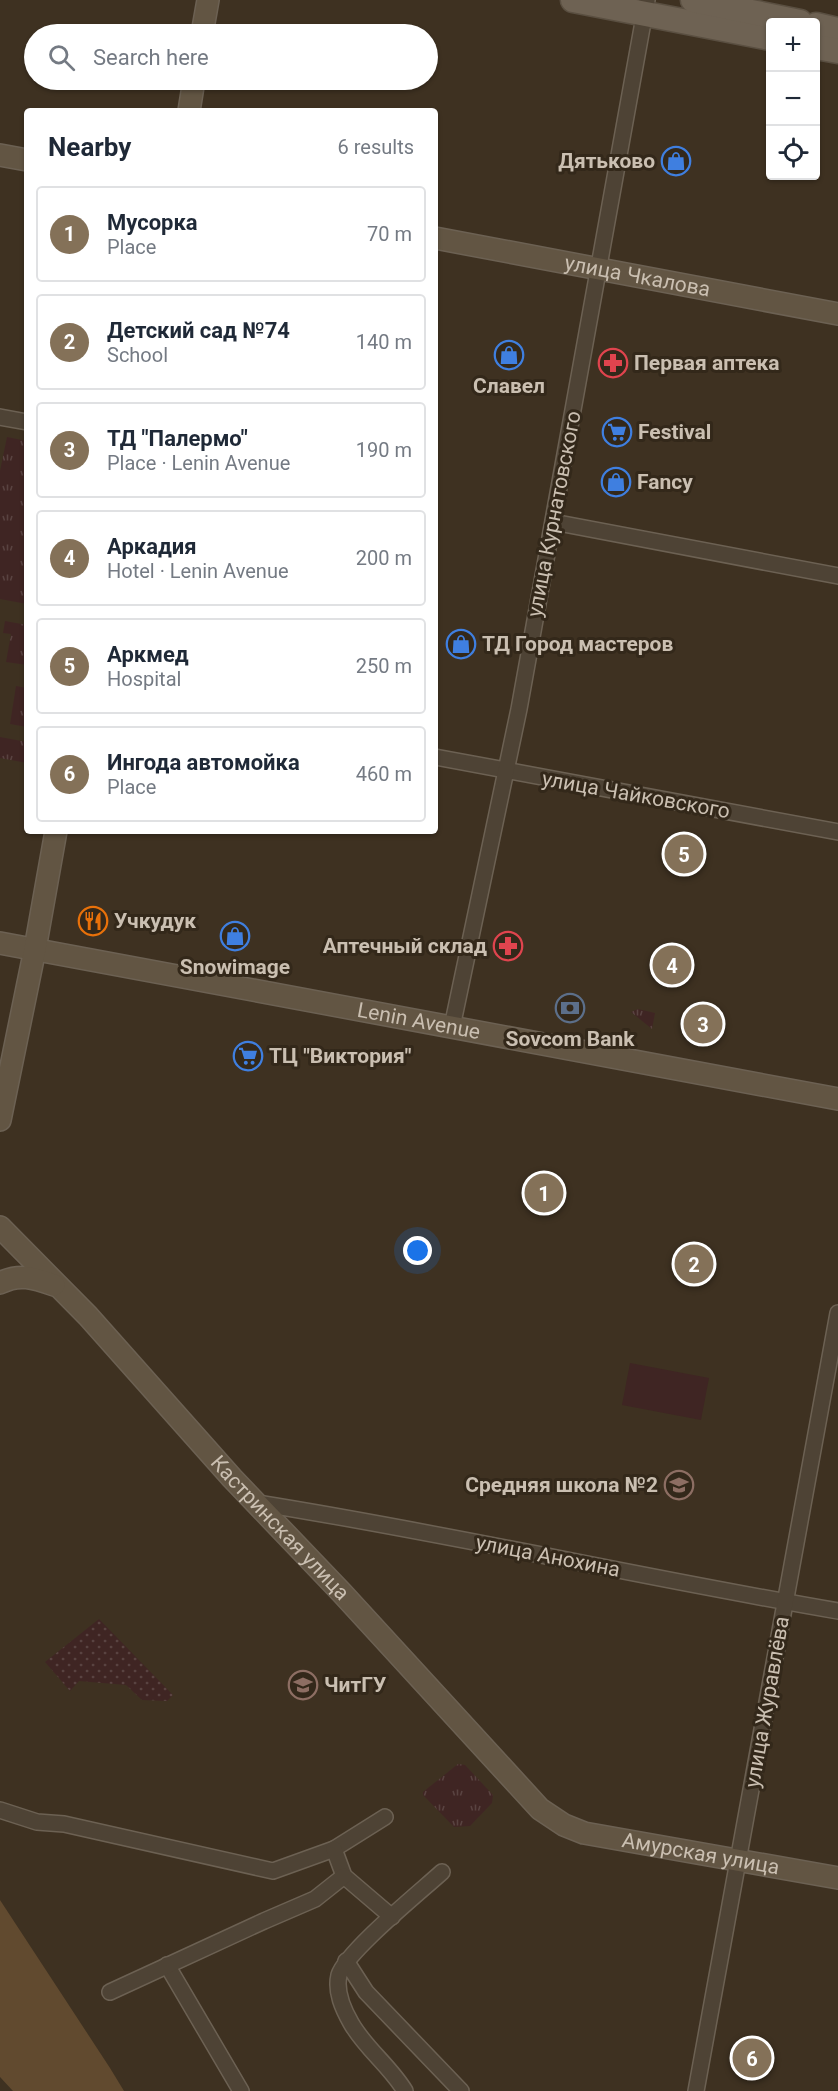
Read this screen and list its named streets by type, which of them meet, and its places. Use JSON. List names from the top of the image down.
{
  "streets": {
    "main road": [
      "улица Чкалова",
      "Lenin Avenue",
      "Кастринская улица",
      "Амурская улица"
    ],
    "street": [
      "улица Курнатовского",
      "улица Чайковского",
      "улица Анохина",
      "улица Журавлёва"
    ]
  },
  "crossings": [
    ["улица Чкалова", "улица Курнатовского"],
    ["улица Курнатовского", "улица Чайковского"],
    ["улица Курнатовского", "Lenin Avenue"],
    ["Кастринская улица", "улица Анохина"],
    ["Кастринская улица", "Амурская улица"],
    ["улица Анохина", "улица Журавлёва"],
    ["улица Журавлёва", "Амурская улица"]
  ],
  "places": {
    "shop": [
      "Дятьково",
      "Славел",
      "Fancy",
      "ТД Город мастеров",
      "Snowimage"
    ],
    "pharmacy": ["Первая аптека", "Аптечный склад"],
    "supermarket": ["Festival", "ТЦ \"Виктория\""],
    "restaurant": ["Учкудук"],
    "bank": ["Sovcom Bank"],
    "school or university": ["Средняя школа №2", "ЧитГУ"]
  },
  "page": {
    "map_buttons": ["+", "−"],
    "search": "Search here",
    "heading": ["Nearby", "6 results"],
    "list": [
      {
        "mark": "1",
        "name": "Мусорка",
        "note": "Place",
        "value": "70 m"
      },
      {
        "mark": "2",
        "name": "Детский сад №74",
        "note": "School",
        "value": "140 m"
      },
      {
        "mark": "3",
        "name": "ТД \"Палермо\"",
        "note": "Place · Lenin Avenue",
        "value": "190 m"
      },
      {
        "mark": "4",
        "name": "Аркадия",
        "note": "Hotel · Lenin Avenue",
        "value": "200 m"
      },
      {
        "mark": "5",
        "name": "Аркмед",
        "note": "Hospital",
        "value": "250 m"
      },
      {
        "mark": "6",
        "name": "Ингода автомойка",
        "note": "Place",
        "value": "460 m"
      }
    ],
    "pins": [
      "5",
      "4",
      "3",
      "1",
      "2",
      "6"
    ]
  }
}
